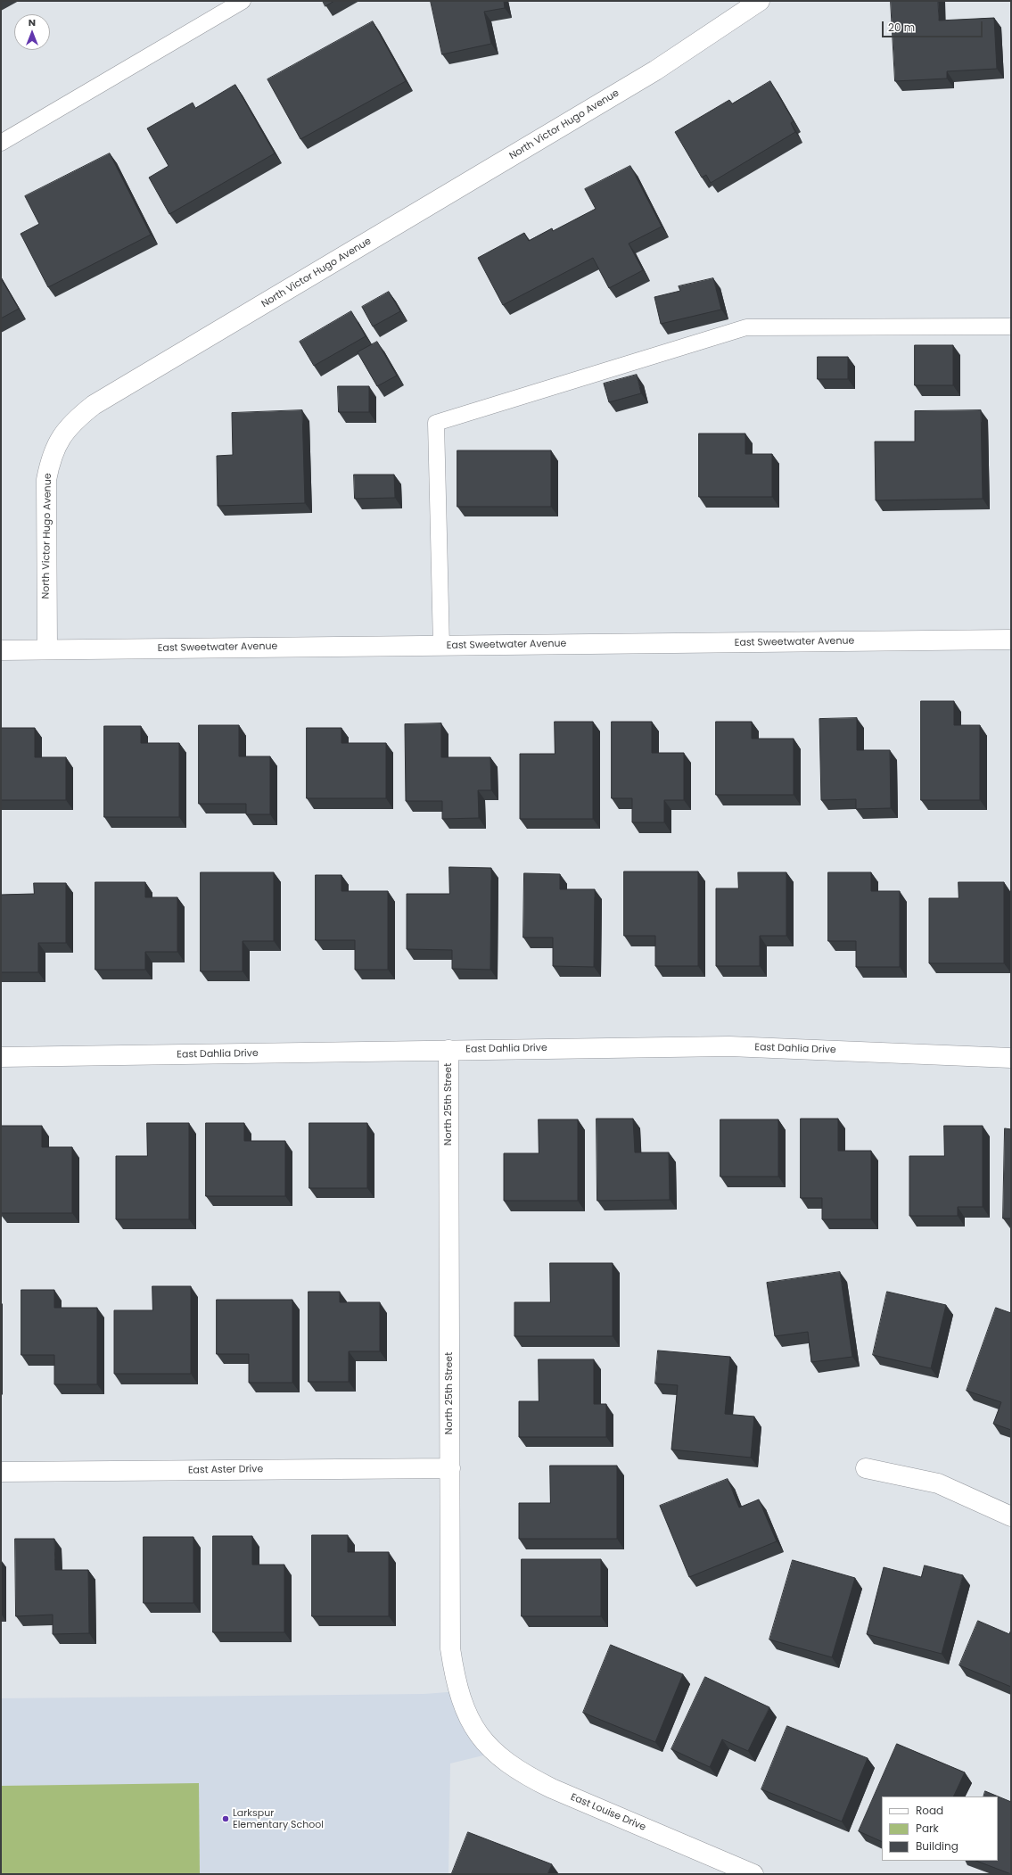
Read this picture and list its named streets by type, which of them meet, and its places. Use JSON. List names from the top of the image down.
{
  "streets": {
    "street": [
      "North Victor Hugo Avenue",
      "East Sweetwater Avenue",
      "East Dahlia Drive",
      "North 25th Street",
      "East Aster Drive",
      "East Louise Drive"
    ]
  },
  "crossings": [
    ["North Victor Hugo Avenue", "East Sweetwater Avenue"],
    ["East Dahlia Drive", "North 25th Street"],
    ["North 25th Street", "East Aster Drive"],
    ["North 25th Street", "East Louise Drive"]
  ],
  "places": ["Larkspur Elementary School"],
  "legend": ["Road", "Park", "Building"],
  "scale_bar": "20 m",
  "north": "top"
}
